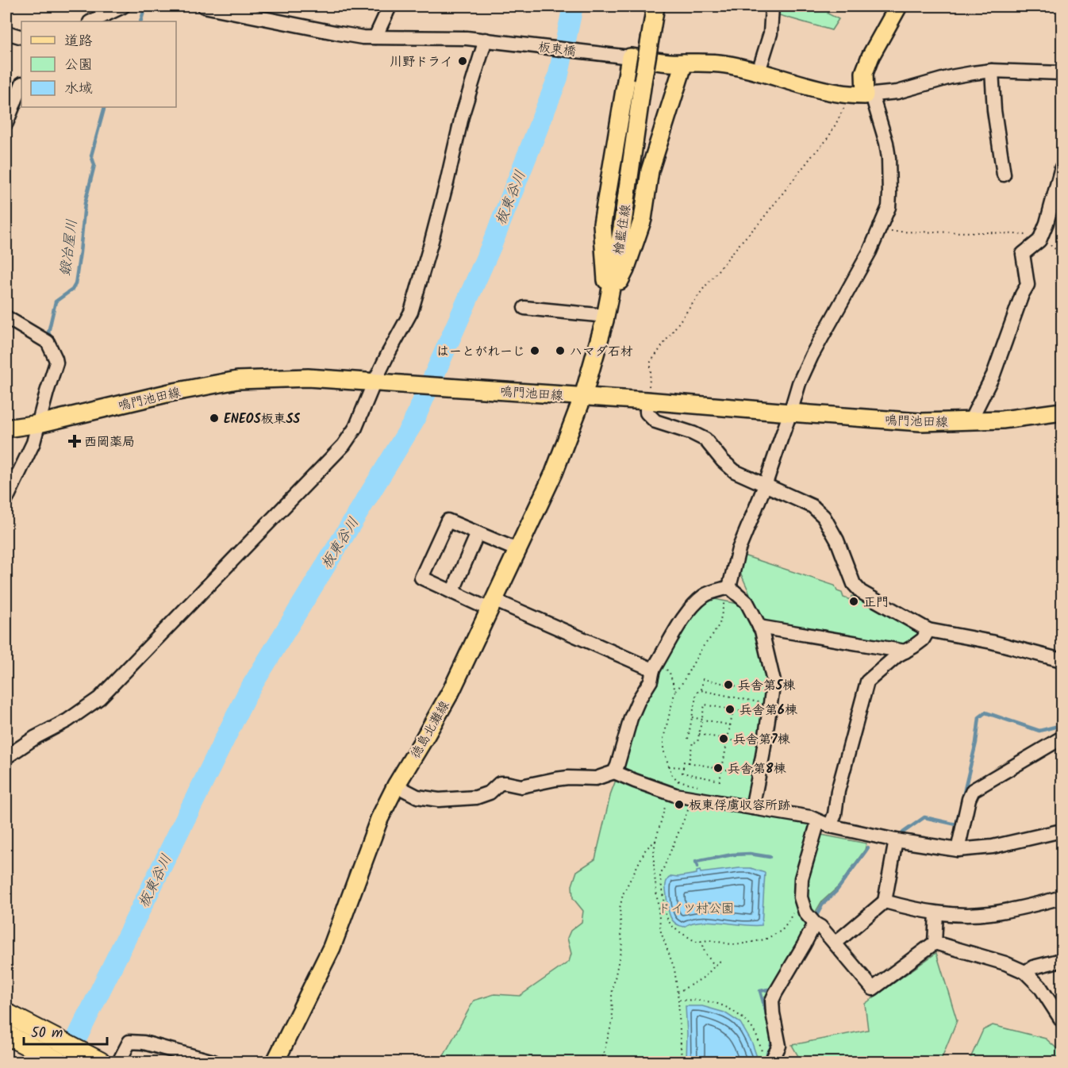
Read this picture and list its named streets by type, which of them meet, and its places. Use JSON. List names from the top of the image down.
{
  "streets": {
    "main road": ["檜藍住線", "鳴門池田線", "徳島北灘線"],
    "street": ["板東橋"]
  },
  "crossings": [
    ["檜藍住線", "鳴門池田線"],
    ["檜藍住線", "徳島北灘線"],
    ["鳴門池田線", "徳島北灘線"]
  ],
  "water": ["板東谷川", "鍛冶屋川"],
  "parks": ["ドイツ村公園"],
  "places": {
    "other": [
      "川野ドライ",
      "はーとがれーじ",
      "ハマダ石材",
      "ENEOS板東SS",
      "正門",
      "兵舎第5棟",
      "兵舎第6棟",
      "兵舎第7棟",
      "兵舎第8棟",
      "板東俘虜収容所跡"
    ],
    "health": ["西岡薬局"]
  },
  "legend": ["道路", "公園", "水域"],
  "scale_bar": "50 m"
}
